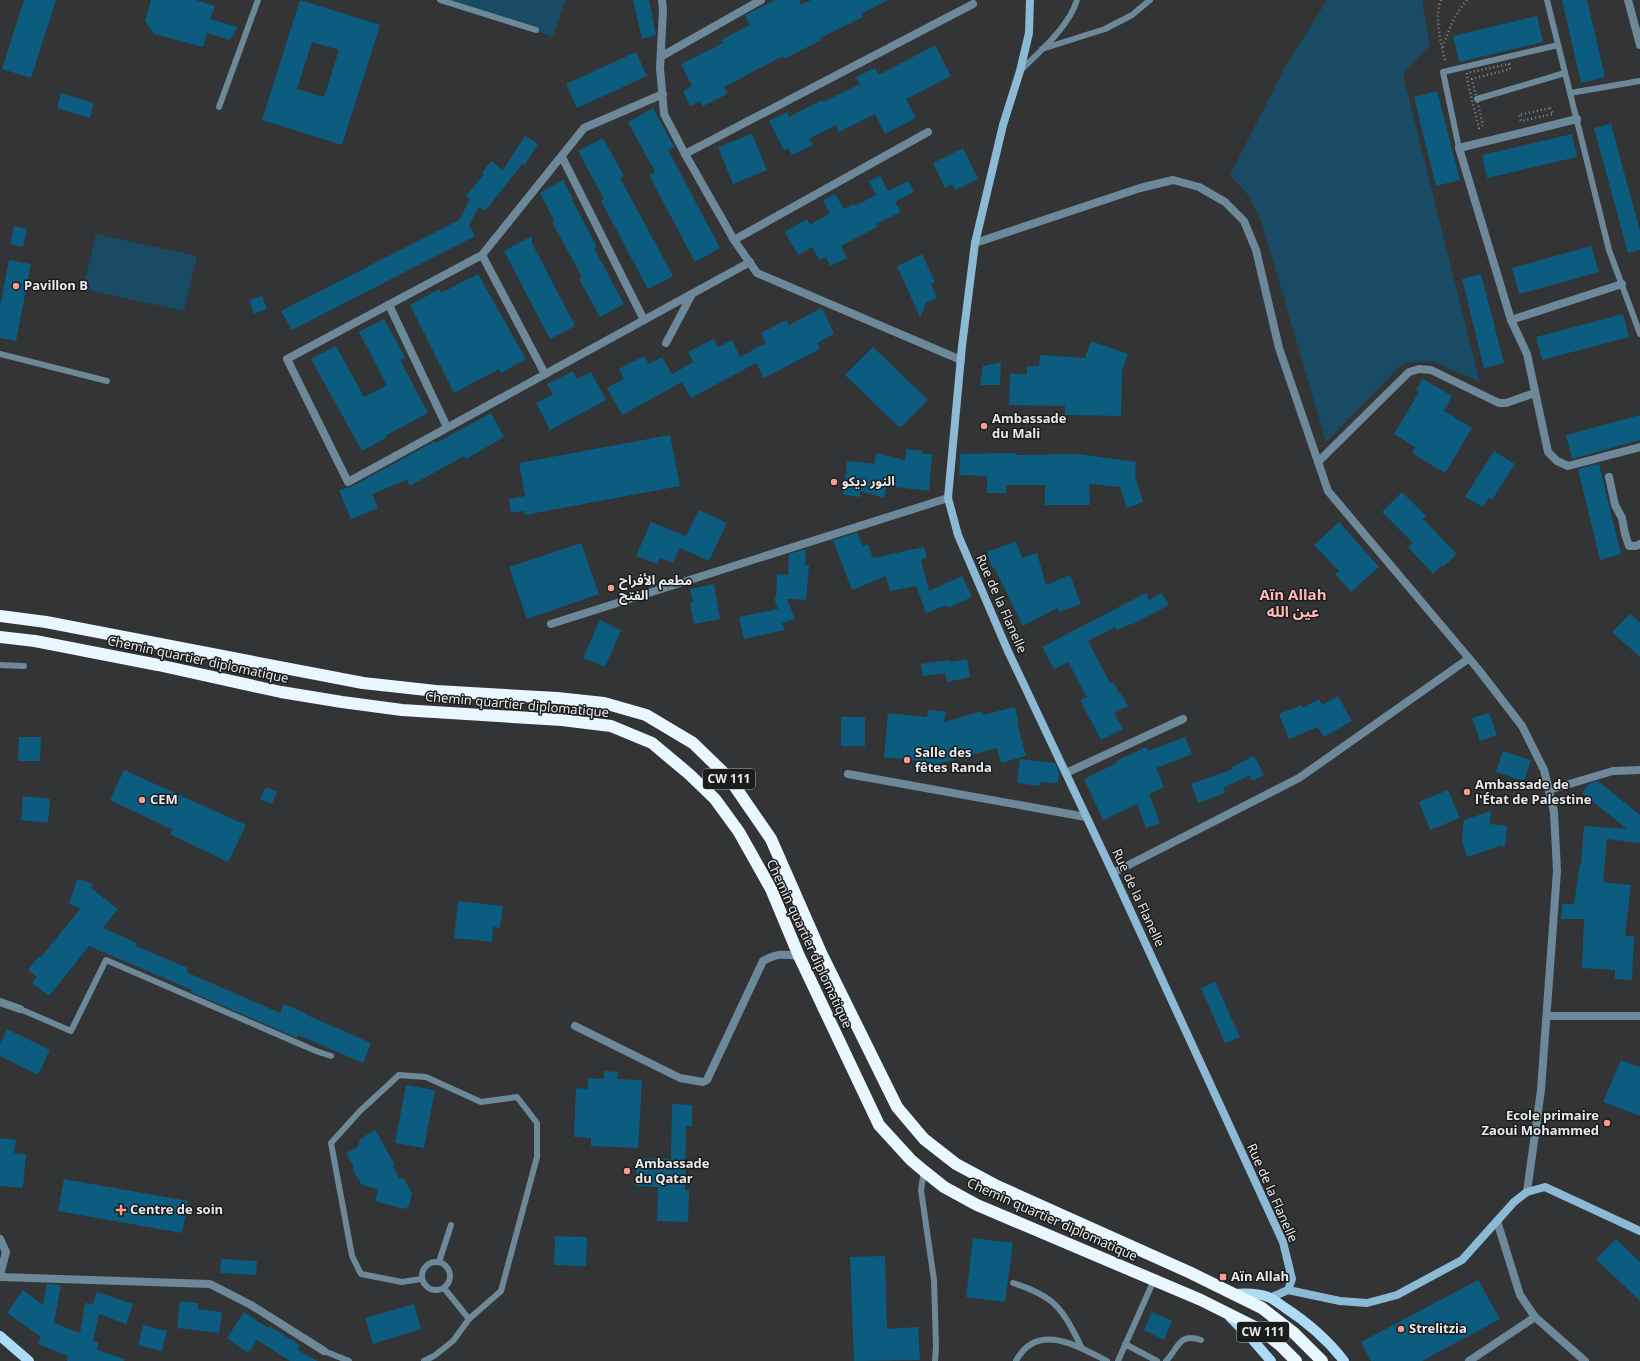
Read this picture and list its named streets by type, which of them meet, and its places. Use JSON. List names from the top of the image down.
{
  "streets": {
    "highway": ["Chemin quartier diplomatique", "CW 111"],
    "street": ["Rue de la Flanelle"]
  },
  "districts": ["Aïn Allah عين الله"],
  "places": {
    "other": [
      "Pavillon B",
      "Ambassade du Mali",
      "النور ديكو",
      "مطعم الأفراح الفتح",
      "Salle des fêtes Randa",
      "Ambassade de l'État de Palestine",
      "CEM",
      "Ecole primaire Zaoui Mohammed",
      "Ambassade du Qatar",
      "Strelitzia"
    ],
    "health": ["Centre de soin"],
    "transit": ["Aïn Allah"]
  }
}
